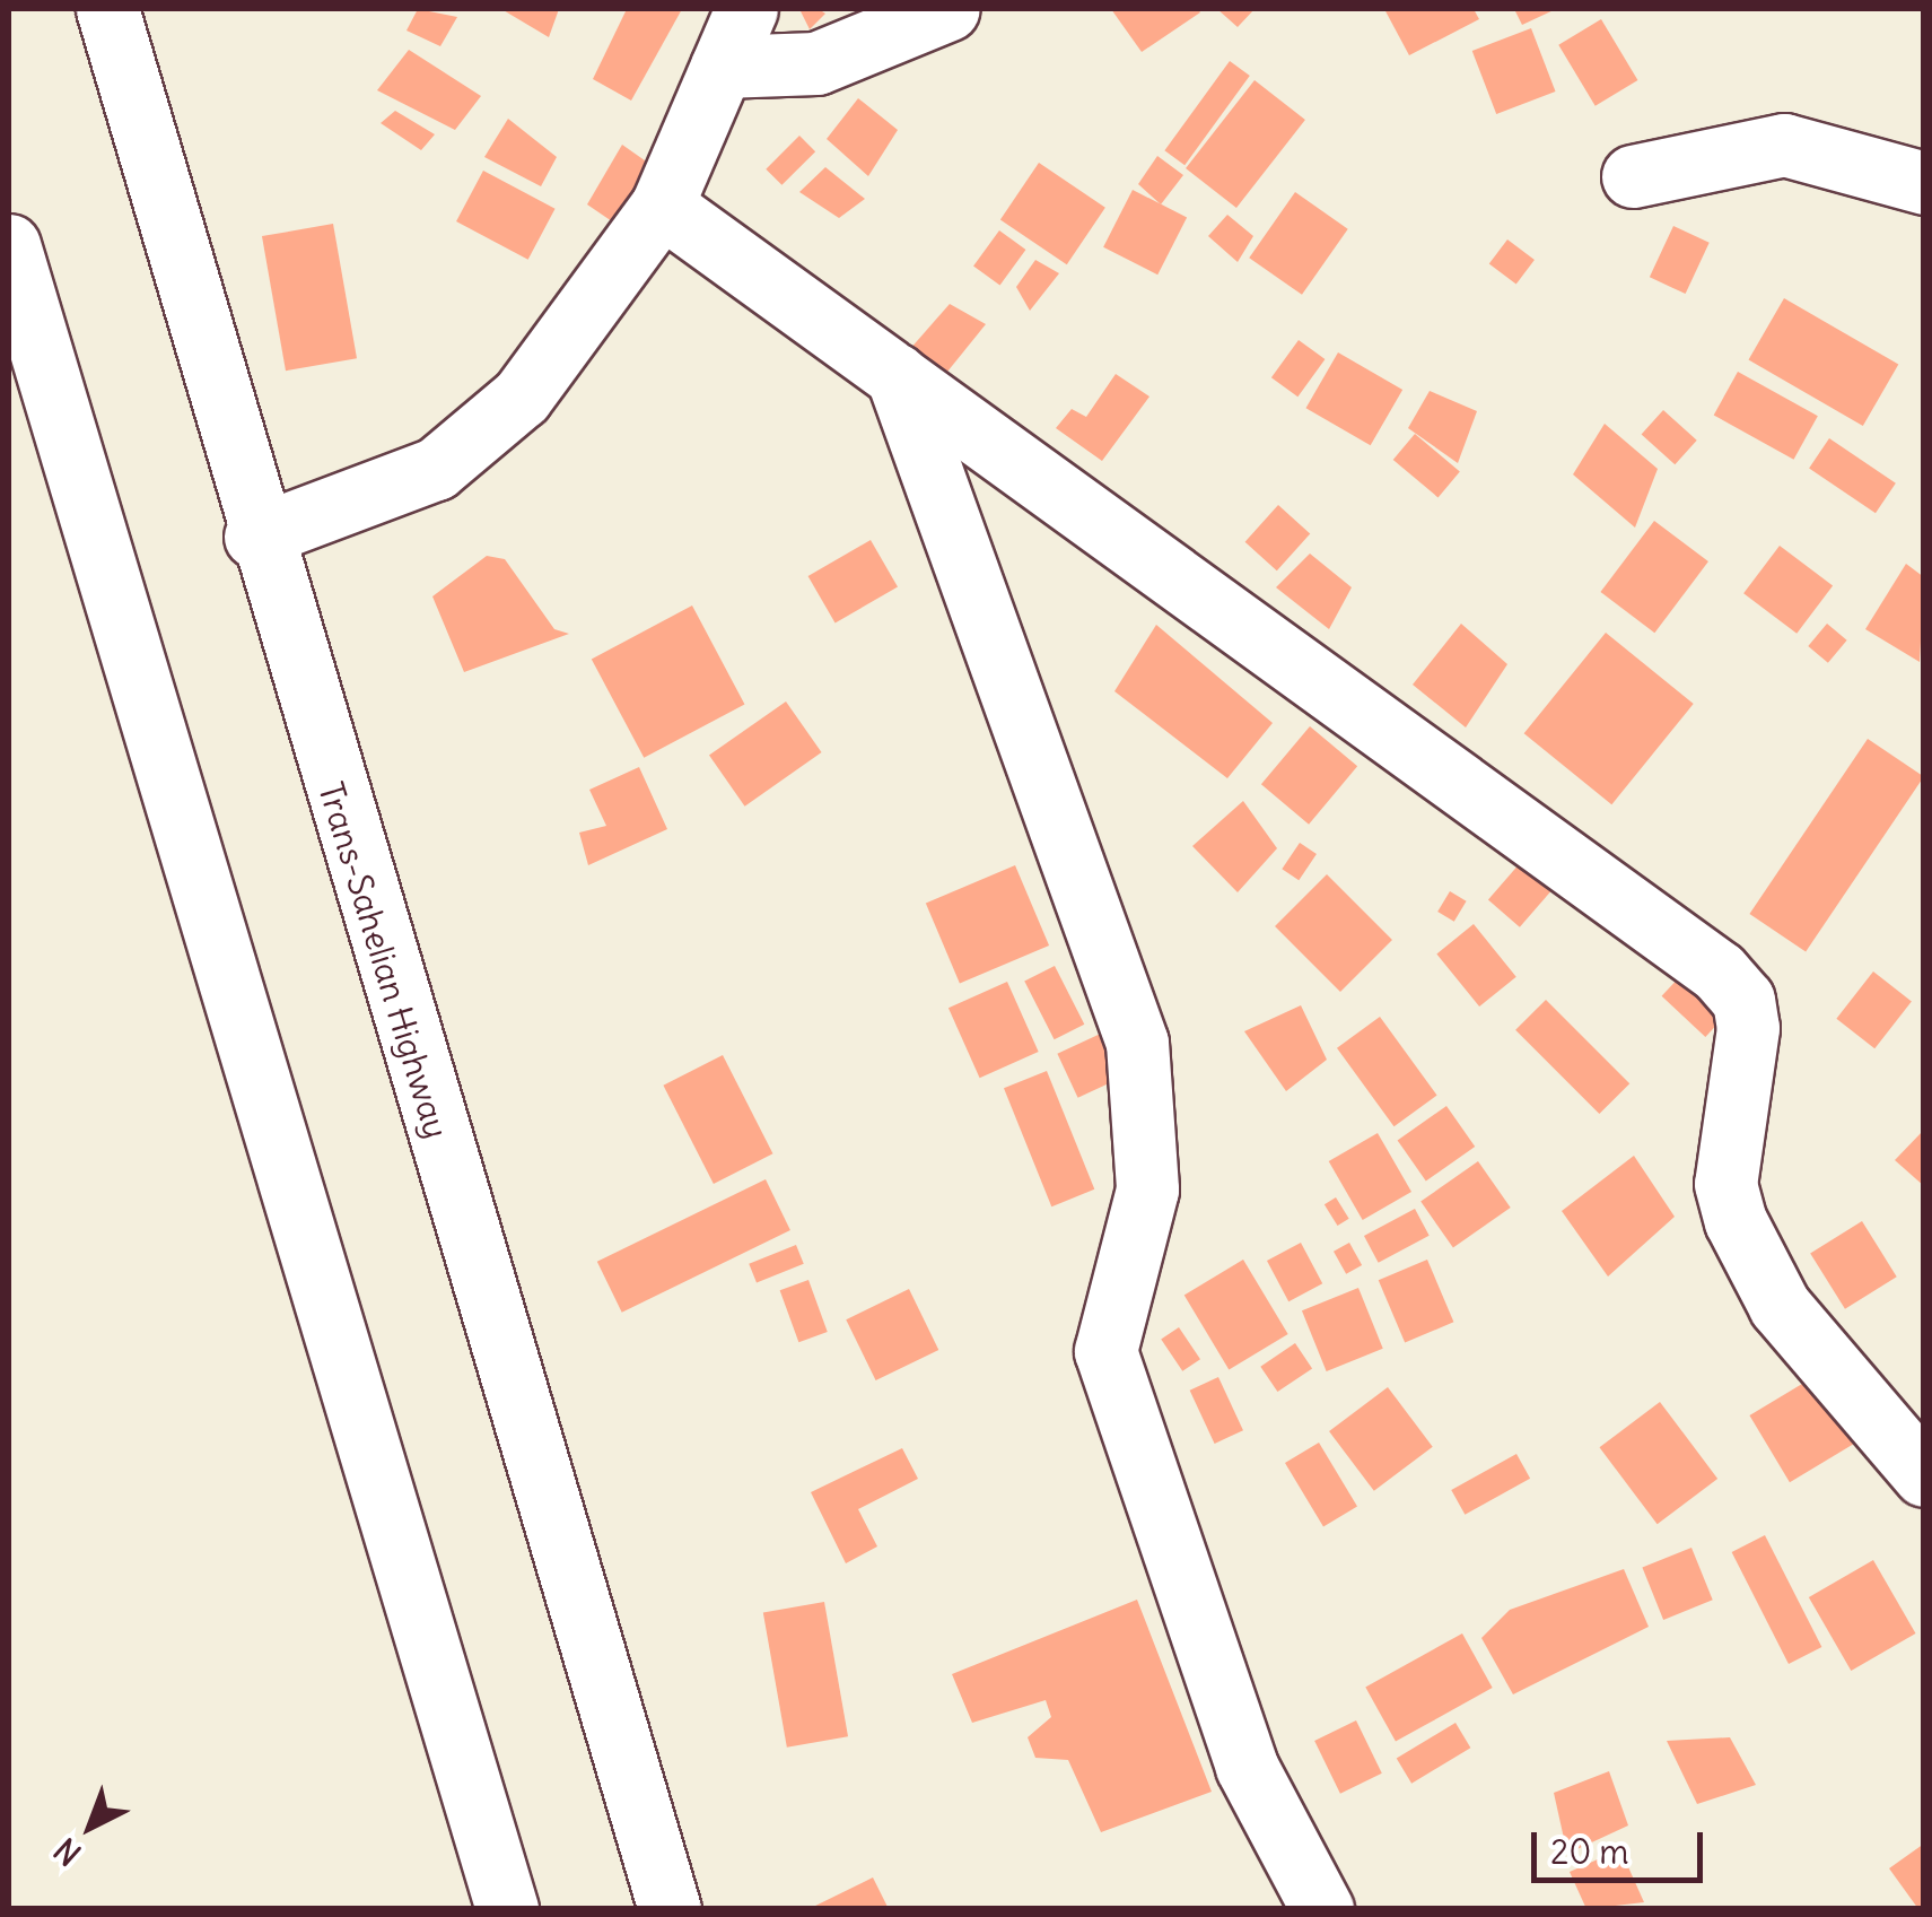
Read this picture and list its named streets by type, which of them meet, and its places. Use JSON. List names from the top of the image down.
{
  "streets": {
    "main road": ["Trans-Sahelian Highway"]
  },
  "scale_bar": "20 m",
  "north": "bottom left"
}
